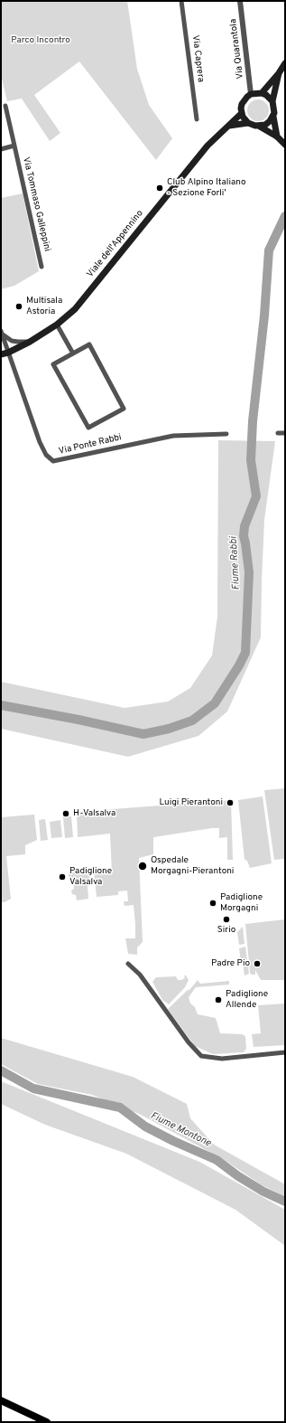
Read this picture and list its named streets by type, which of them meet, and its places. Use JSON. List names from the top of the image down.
{
  "streets": {
    "main road": ["Viale dell'Appennino"],
    "street": [
      "Via Quarantola",
      "Via Caprera",
      "Via Tommaso Galleppini",
      "Via Ponte Rabbi"
    ]
  },
  "crossings": [
    ["Via Quarantola", "Viale dell'Appennino"],
    ["Viale dell'Appennino", "Via Ponte Rabbi"]
  ],
  "water": ["Fiume Rabbi", "Fiume Montone"],
  "parks": ["Parco Incontro"],
  "places": [
    "Club Alpino Italiano - Sezione Forli'",
    "Multisala Astoria",
    "Luigi Pierantoni",
    "H-Valsalva",
    "Ospedale Morgagni-Pierantoni",
    "Padiglione Valsalva",
    "Padiglione Morgagni",
    "Sirio",
    "Padre Pio",
    "Padiglione Allende"
  ]
}
